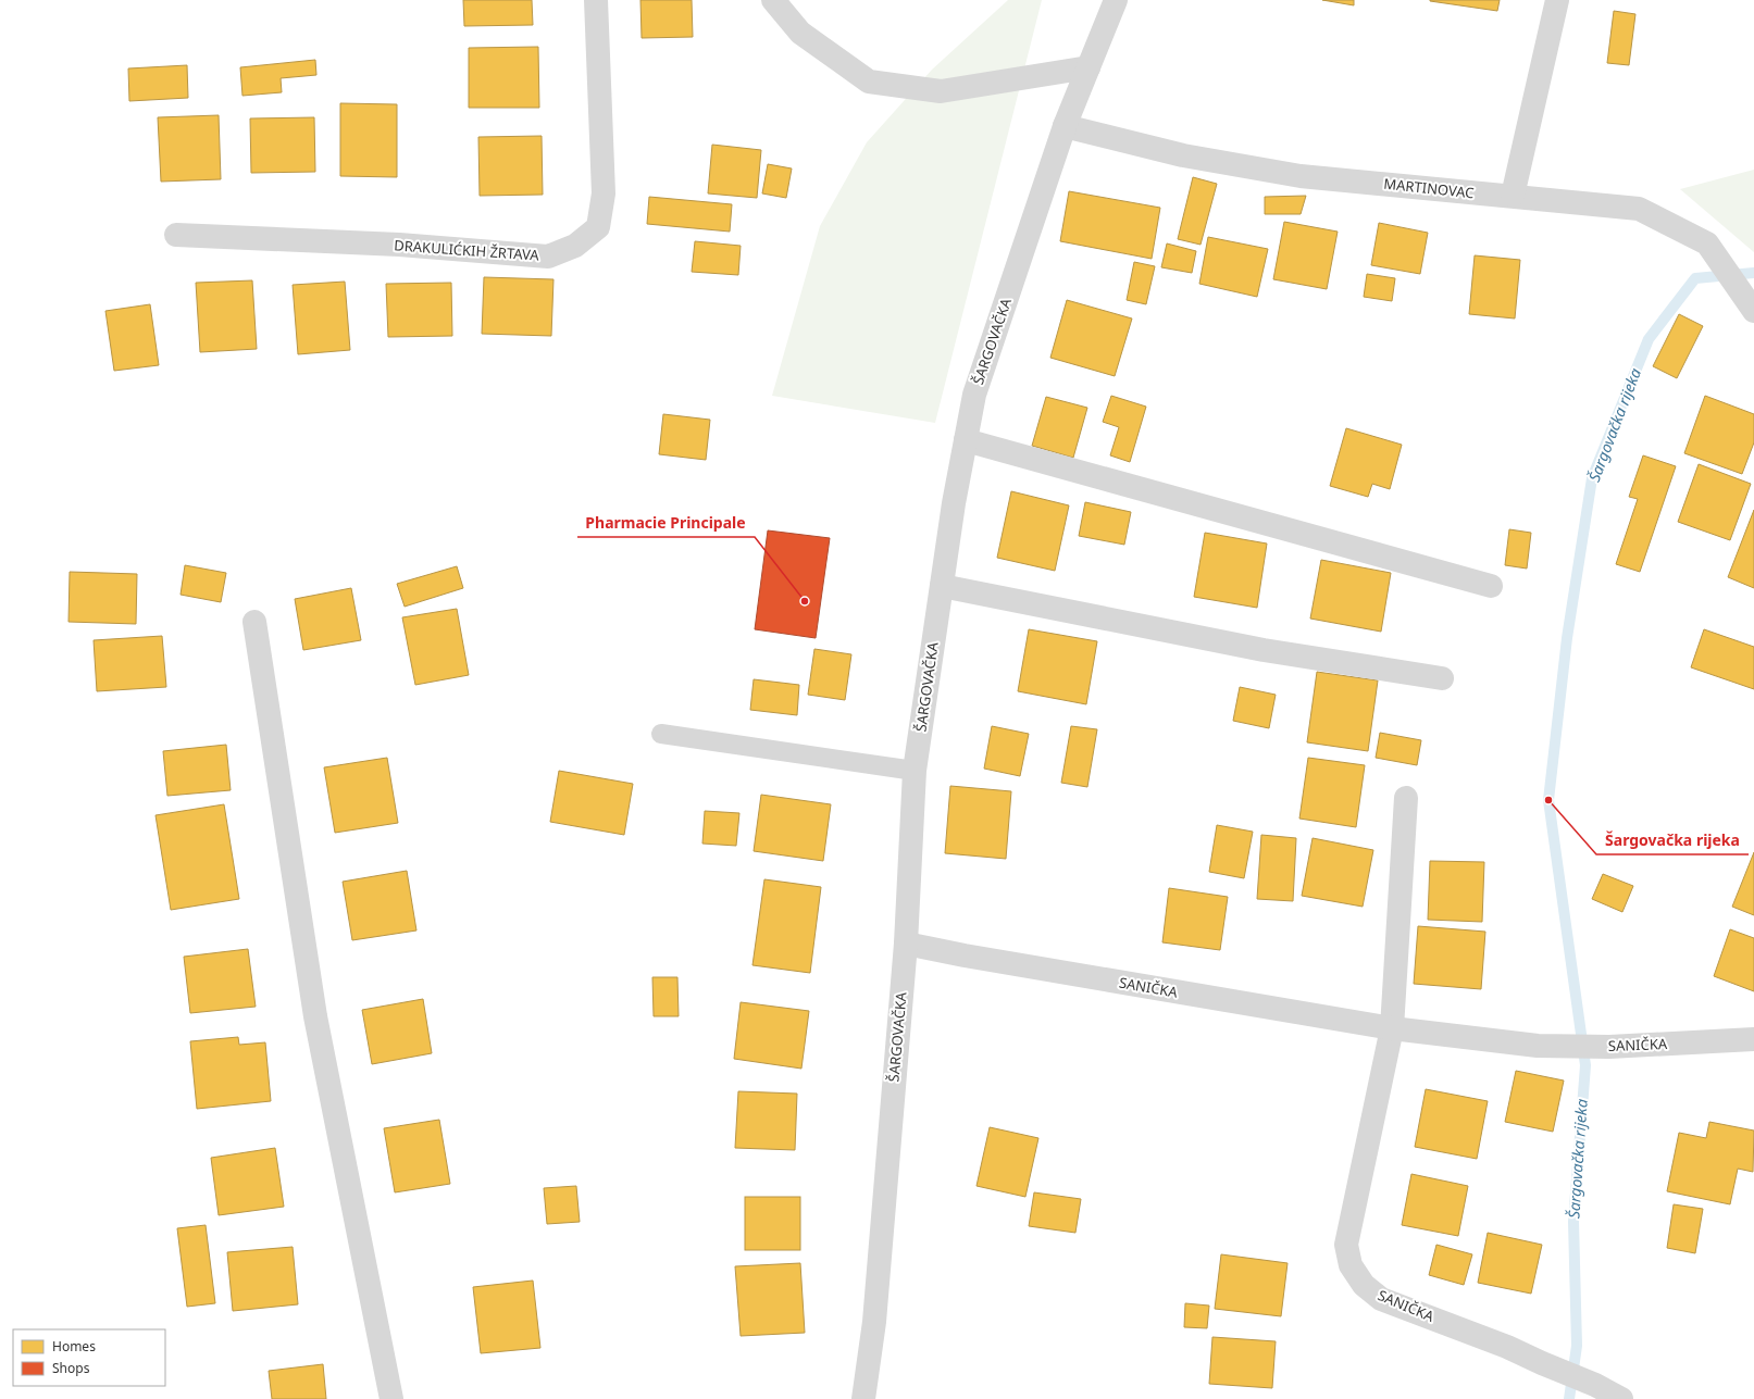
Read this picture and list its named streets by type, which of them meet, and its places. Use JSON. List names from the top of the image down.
{
  "streets": {
    "street": [
      "MARTINOVAC",
      "DRAKULIĆKIH ŽRTAVA",
      "ŠARGOVAČKA",
      "SANIČKA"
    ]
  },
  "crossings": [
    ["MARTINOVAC", "ŠARGOVAČKA"],
    ["ŠARGOVAČKA", "SANIČKA"]
  ],
  "water": ["Šargovačka rijeka"],
  "places": ["Pharmacie Principale", "Šargovačka rijeka"],
  "legend": ["Homes", "Shops"]
}
